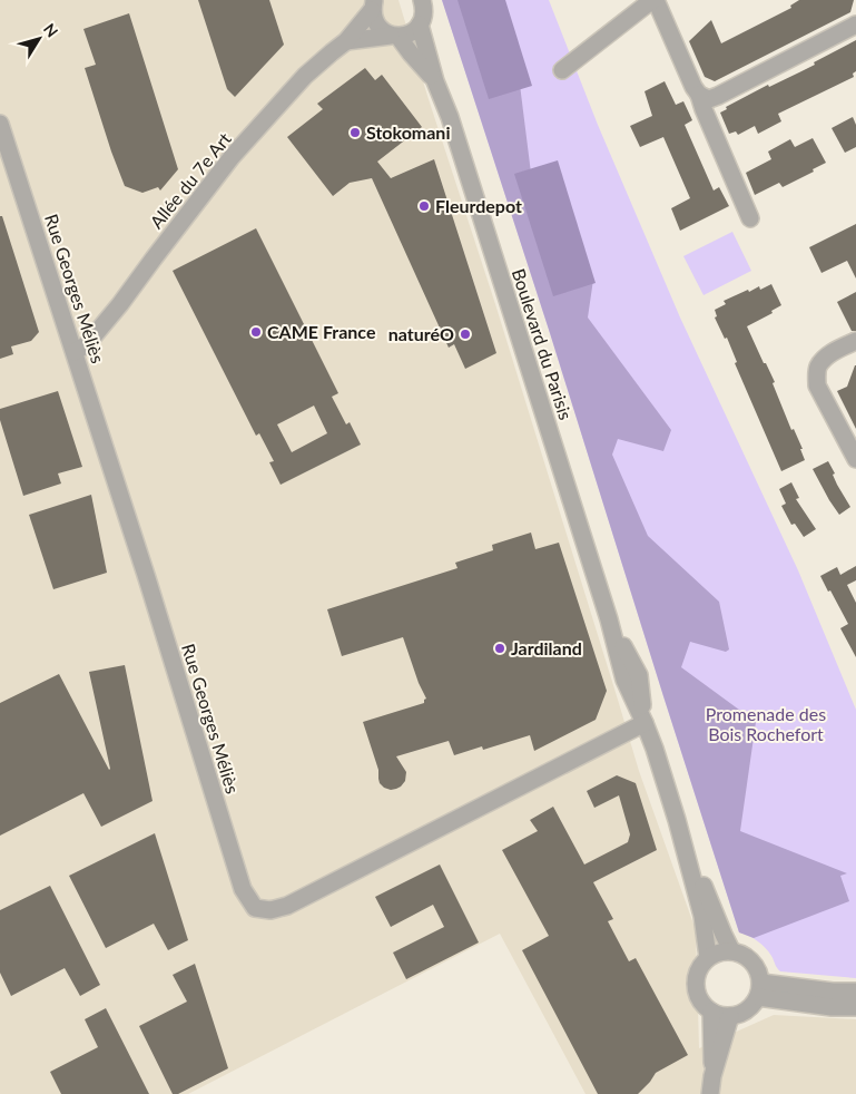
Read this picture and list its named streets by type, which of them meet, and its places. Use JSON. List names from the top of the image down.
{
  "streets": {
    "street": ["Allée du 7e Art", "Rue Georges Méliès", "Boulevard du Parisis"]
  },
  "crossings": [
    ["Allée du 7e Art", "Rue Georges Méliès"],
    ["Allée du 7e Art", "Boulevard du Parisis"],
    ["Rue Georges Méliès", "Boulevard du Parisis"]
  ],
  "parks": ["Promenade des Bois Rochefort"],
  "places": [
    "Stokomani",
    "Fleurdepot",
    "CAME France",
    "naturéO",
    "Jardiland"
  ],
  "north": "top right"
}
